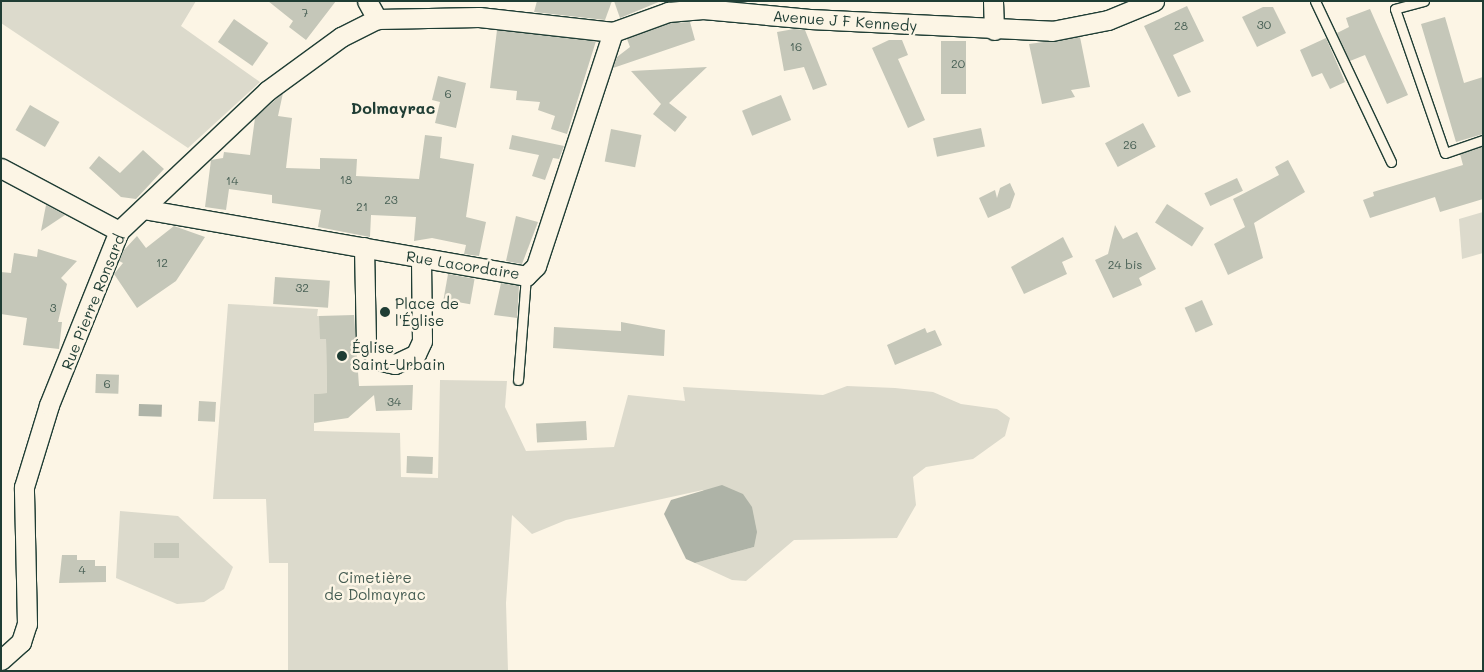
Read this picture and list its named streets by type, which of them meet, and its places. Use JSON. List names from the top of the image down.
{
  "streets": {
    "street": ["Avenue J F Kennedy", "Rue Lacordaire", "Rue Pierre Ronsard"]
  },
  "crossings": [
    ["Avenue J F Kennedy", "Rue Lacordaire"],
    ["Avenue J F Kennedy", "Rue Pierre Ronsard"],
    ["Rue Lacordaire", "Rue Pierre Ronsard"]
  ],
  "districts": ["Dolmayrac"],
  "parks": ["Cimetière de Dolmayrac"],
  "places": ["Place de l'Église", "Église Saint-Urbain"],
  "house_numbers": [
    "7",
    "30",
    "28",
    "16",
    "20",
    "6",
    "26",
    "18",
    "14",
    "23",
    "21",
    "12",
    "24 bis",
    "32",
    "3",
    "6",
    "34",
    "4"
  ]
}
